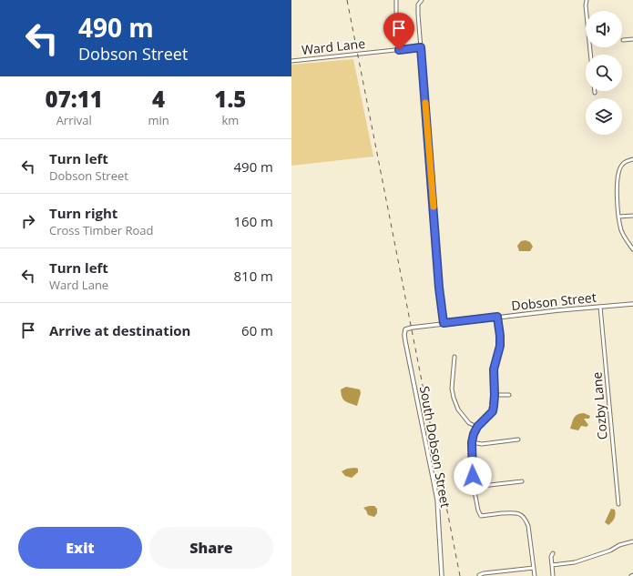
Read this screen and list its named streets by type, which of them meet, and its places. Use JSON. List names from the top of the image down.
{
  "streets": {
    "street": [
      "Ward Lane",
      "Dobson Street",
      "Cozby Lane",
      "South Dobson Street"
    ]
  },
  "crossings": [
    ["Dobson Street", "Cozby Lane"],
    ["Dobson Street", "South Dobson Street"]
  ],
  "page": {
    "turn": ["490 m", "Dobson Street"],
    "eta": [
      "07:11",
      "Arrival",
      "4",
      "min",
      "1.5",
      "km"
    ],
    "list": [
      {
        "name": "Turn left",
        "note": "Dobson Street",
        "value": "490 m"
      },
      {
        "name": "Turn right",
        "note": "Cross Timber Road",
        "value": "160 m"
      },
      {
        "name": "Turn left",
        "note": "Ward Lane",
        "value": "810 m"
      },
      {
        "name": "Arrive at destination",
        "value": "60 m"
      }
    ],
    "buttons": ["Exit", "Share"]
  }
}
